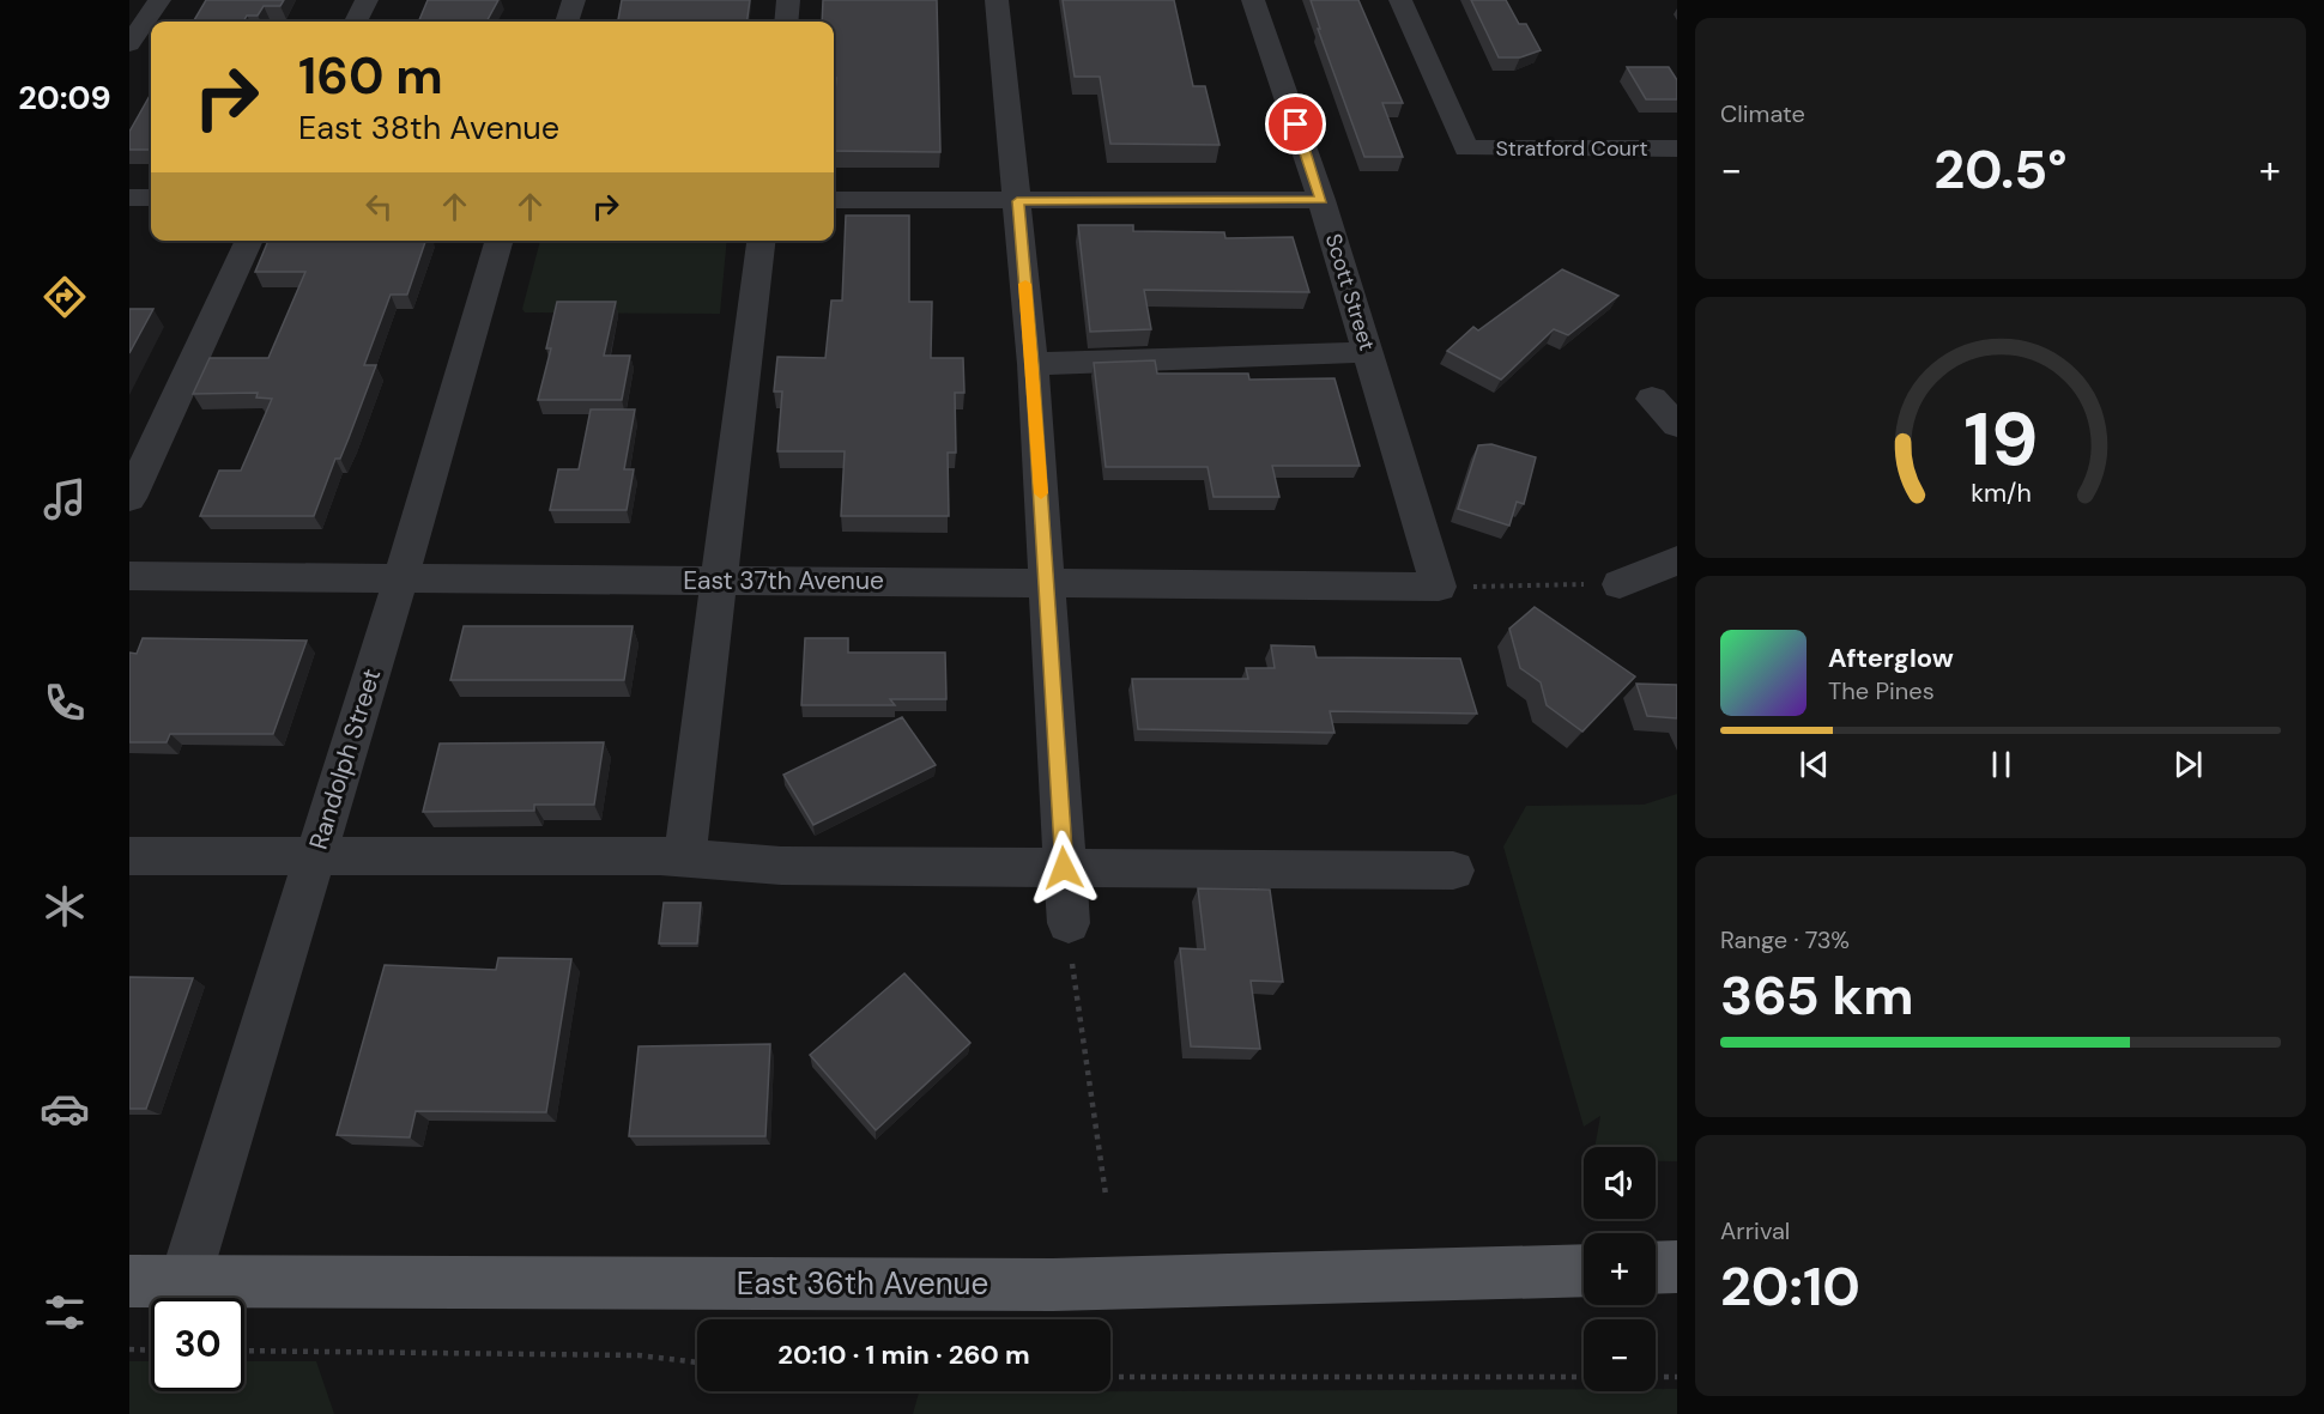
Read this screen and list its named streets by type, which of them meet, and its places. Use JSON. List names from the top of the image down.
{
  "streets": {
    "main road": ["East 36th Avenue"],
    "street": [
      "Stratford Court",
      "Scott Street",
      "East 37th Avenue",
      "Randolph Street"
    ]
  },
  "crossings": [
    ["Scott Street", "East 37th Avenue"],
    ["East 37th Avenue", "Randolph Street"],
    ["Randolph Street", "East 36th Avenue"]
  ],
  "page": {
    "tabs": "20:09",
    "tile": [
      "Climate",
      ["Range · 73%", "365 km"],
      ["Arrival", "20:10"]
    ],
    "turn": ["160 m", "East 38th Avenue"],
    "heat": ["−", "20.5°", "+"],
    "song": ["Afterglow", "The Pines"],
    "map_buttons": ["+", "−"],
    "limit": "30",
    "trip": "20:10 · 1 min · 260 m",
    "gauge": ["19", "km/h"]
  }
}
